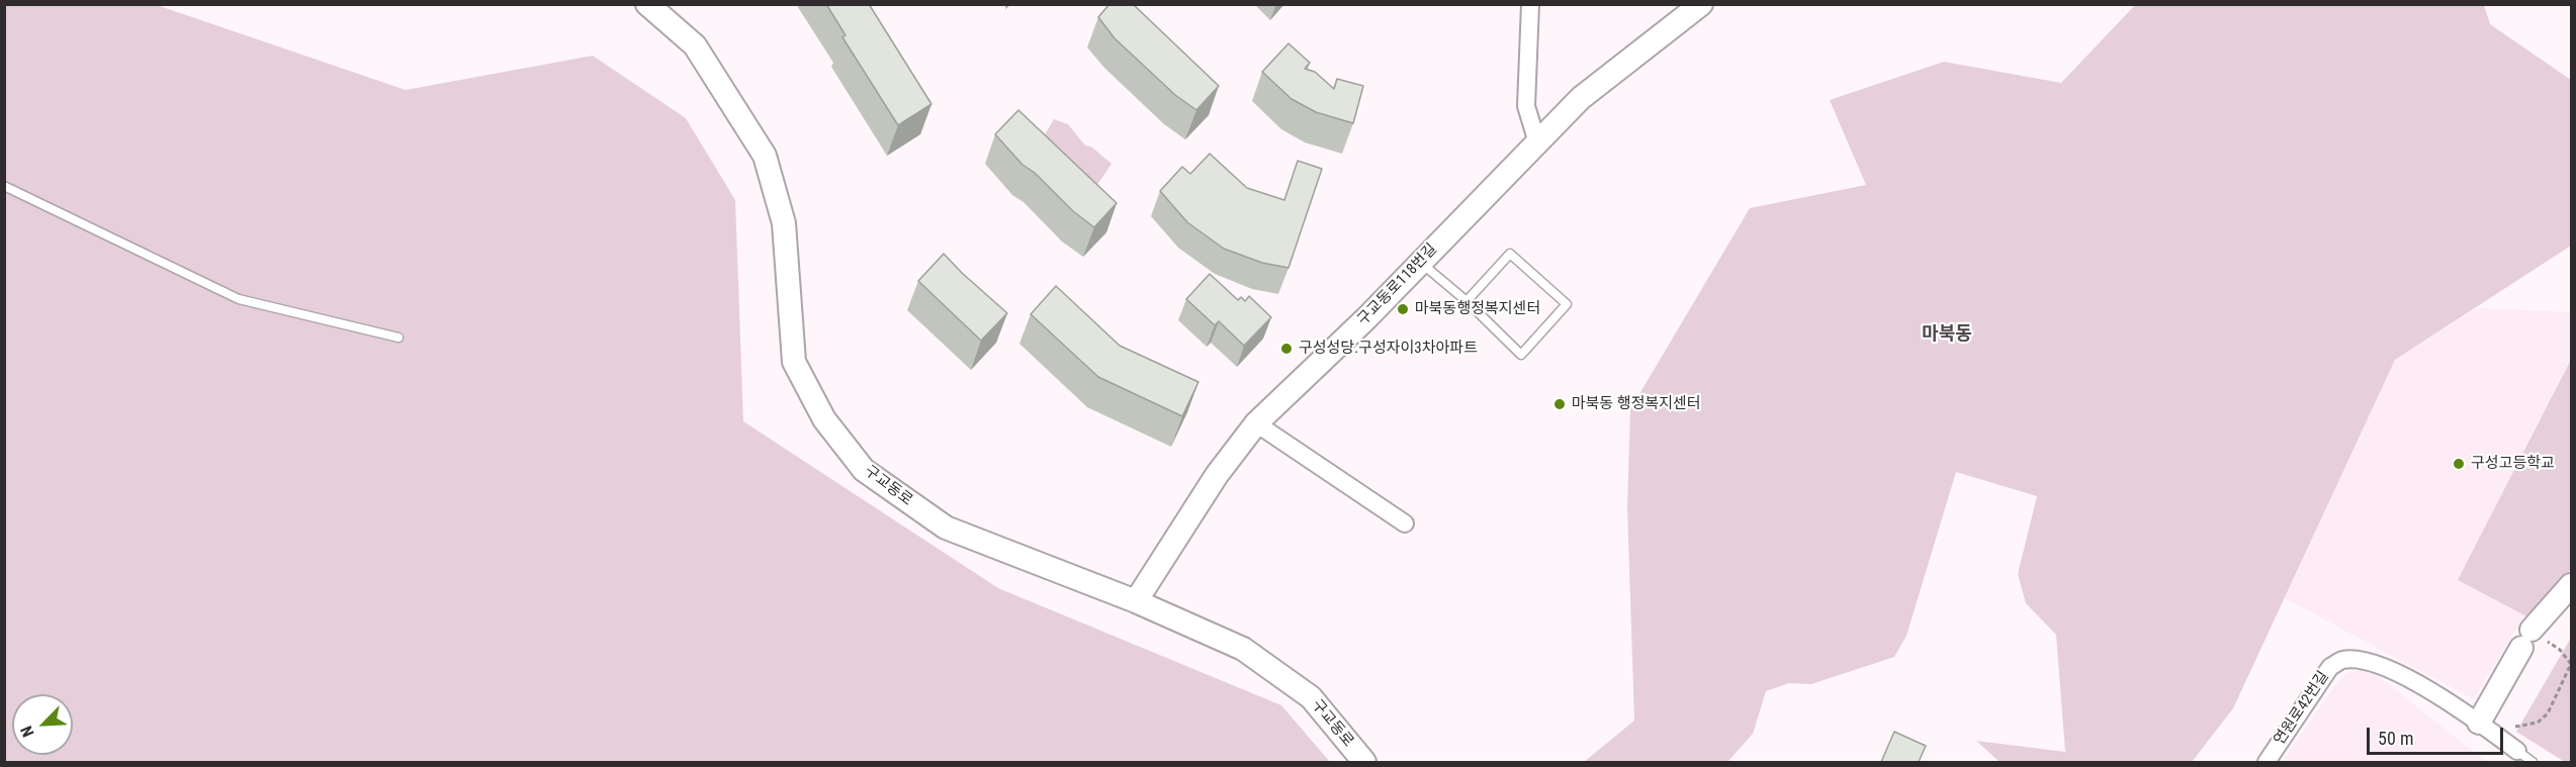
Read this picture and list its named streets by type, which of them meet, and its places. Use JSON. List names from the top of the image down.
{
  "streets": {
    "street": ["구교동로118번길", "구교동로", "연원로42번길"]
  },
  "crossings": [
    ["구교동로118번길", "구교동로"]
  ],
  "districts": ["마북동"],
  "places": [
    "마북동행정복지센터",
    "구성성당.구성자이3차아파트",
    "마북동 행정복지센터",
    "구성고등학교"
  ],
  "scale_bar": "50 m",
  "north": "bottom left"
}
